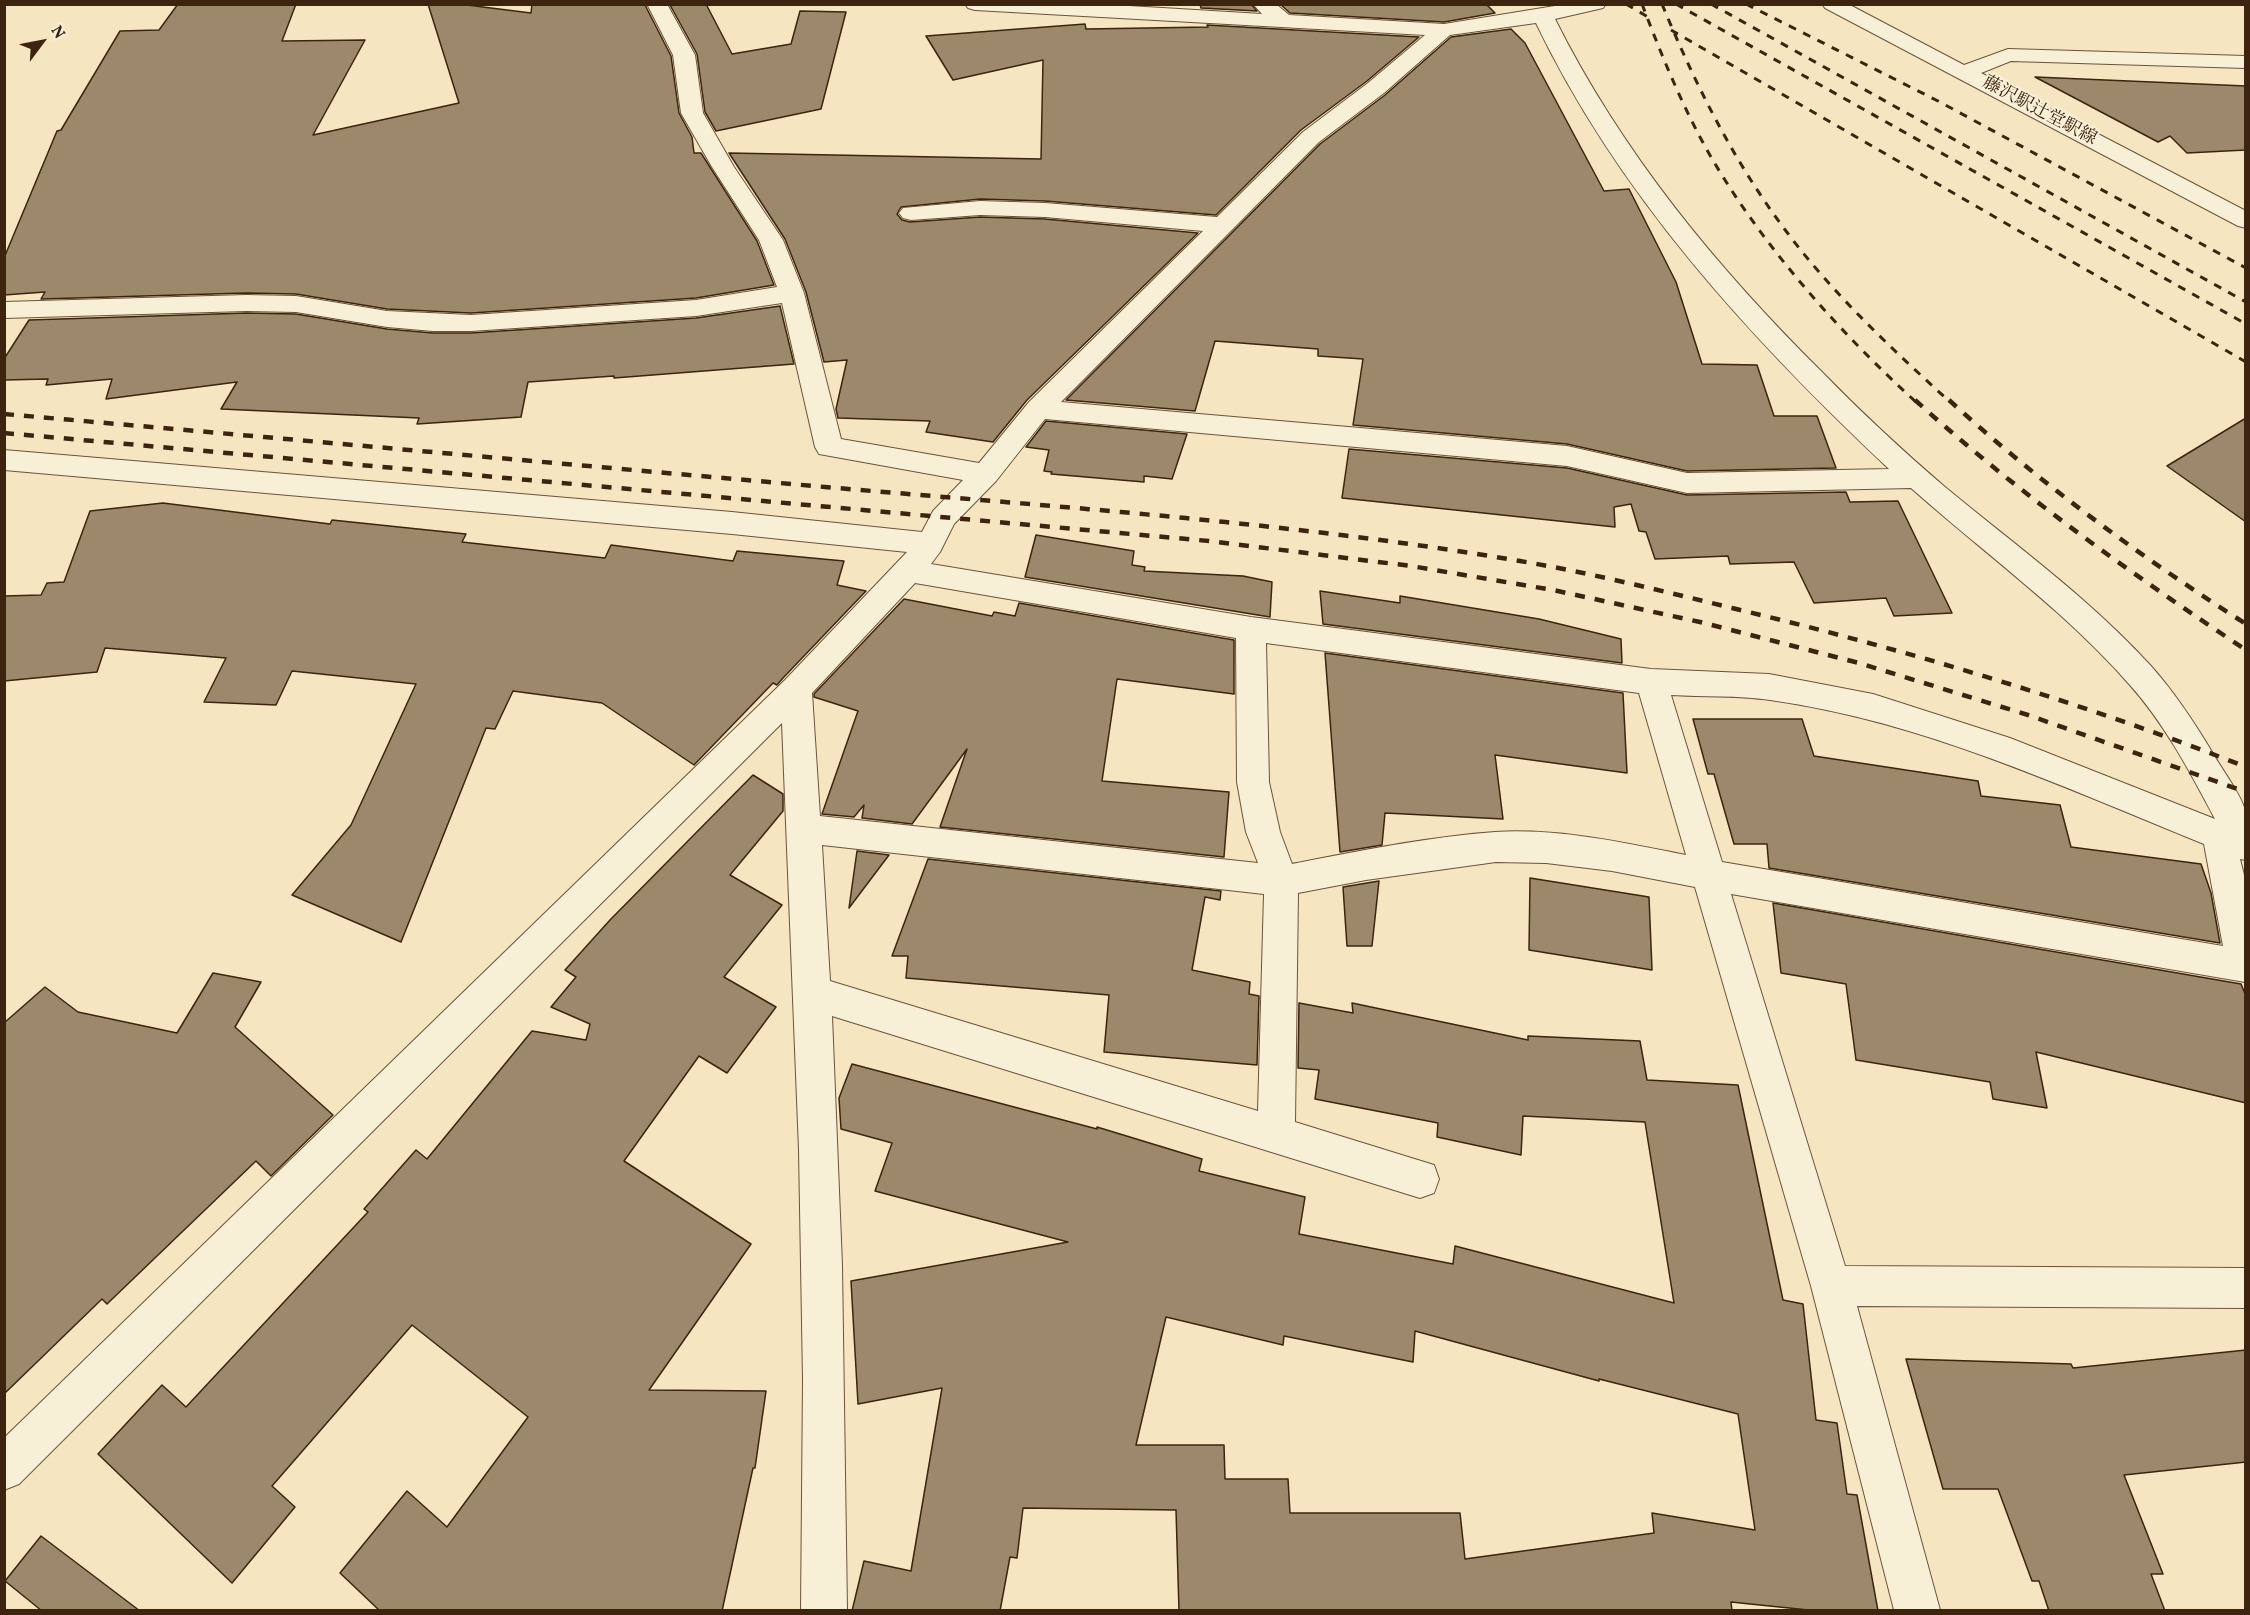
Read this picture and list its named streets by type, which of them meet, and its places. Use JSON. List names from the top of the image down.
{
  "streets": {
    "street": ["藤沢駅辻堂駅線"]
  },
  "north": "top right"
}
